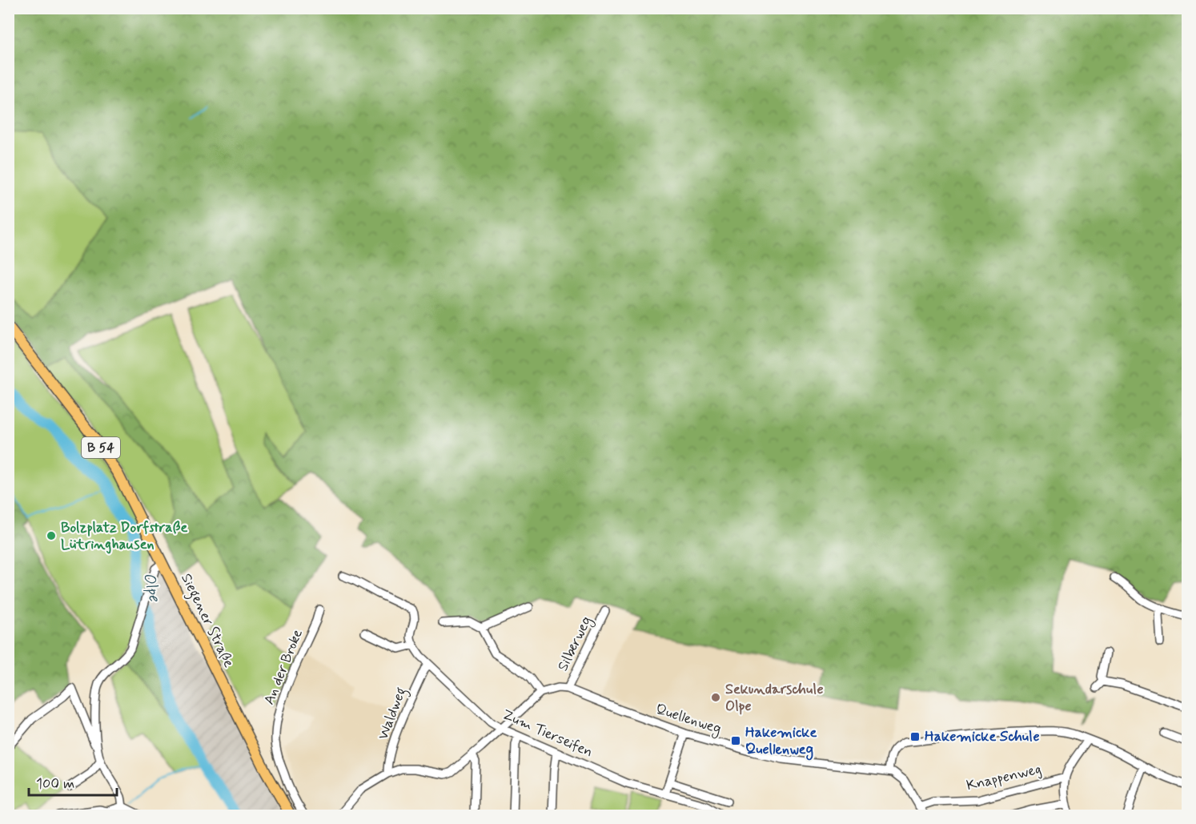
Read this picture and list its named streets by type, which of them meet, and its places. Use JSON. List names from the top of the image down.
{
  "streets": {
    "main road": ["B 54", "Siegener Straße"],
    "street": [
      "Silberweg",
      "An der Broke",
      "Waldweg",
      "Quellenweg",
      "Zum Tierseifen",
      "Knappenweg"
    ]
  },
  "crossings": [
    ["Silberweg", "Quellenweg"],
    ["Waldweg", "Zum Tierseifen"]
  ],
  "water": ["Olpe"],
  "places": {
    "other": ["Bolzplatz Dorfstraße Lütringhausen", "Sekundarschule Olpe"],
    "transit": ["Hakemicke Schule", "Hakemicke Quellenweg"]
  },
  "scale_bar": "100 m"
}
